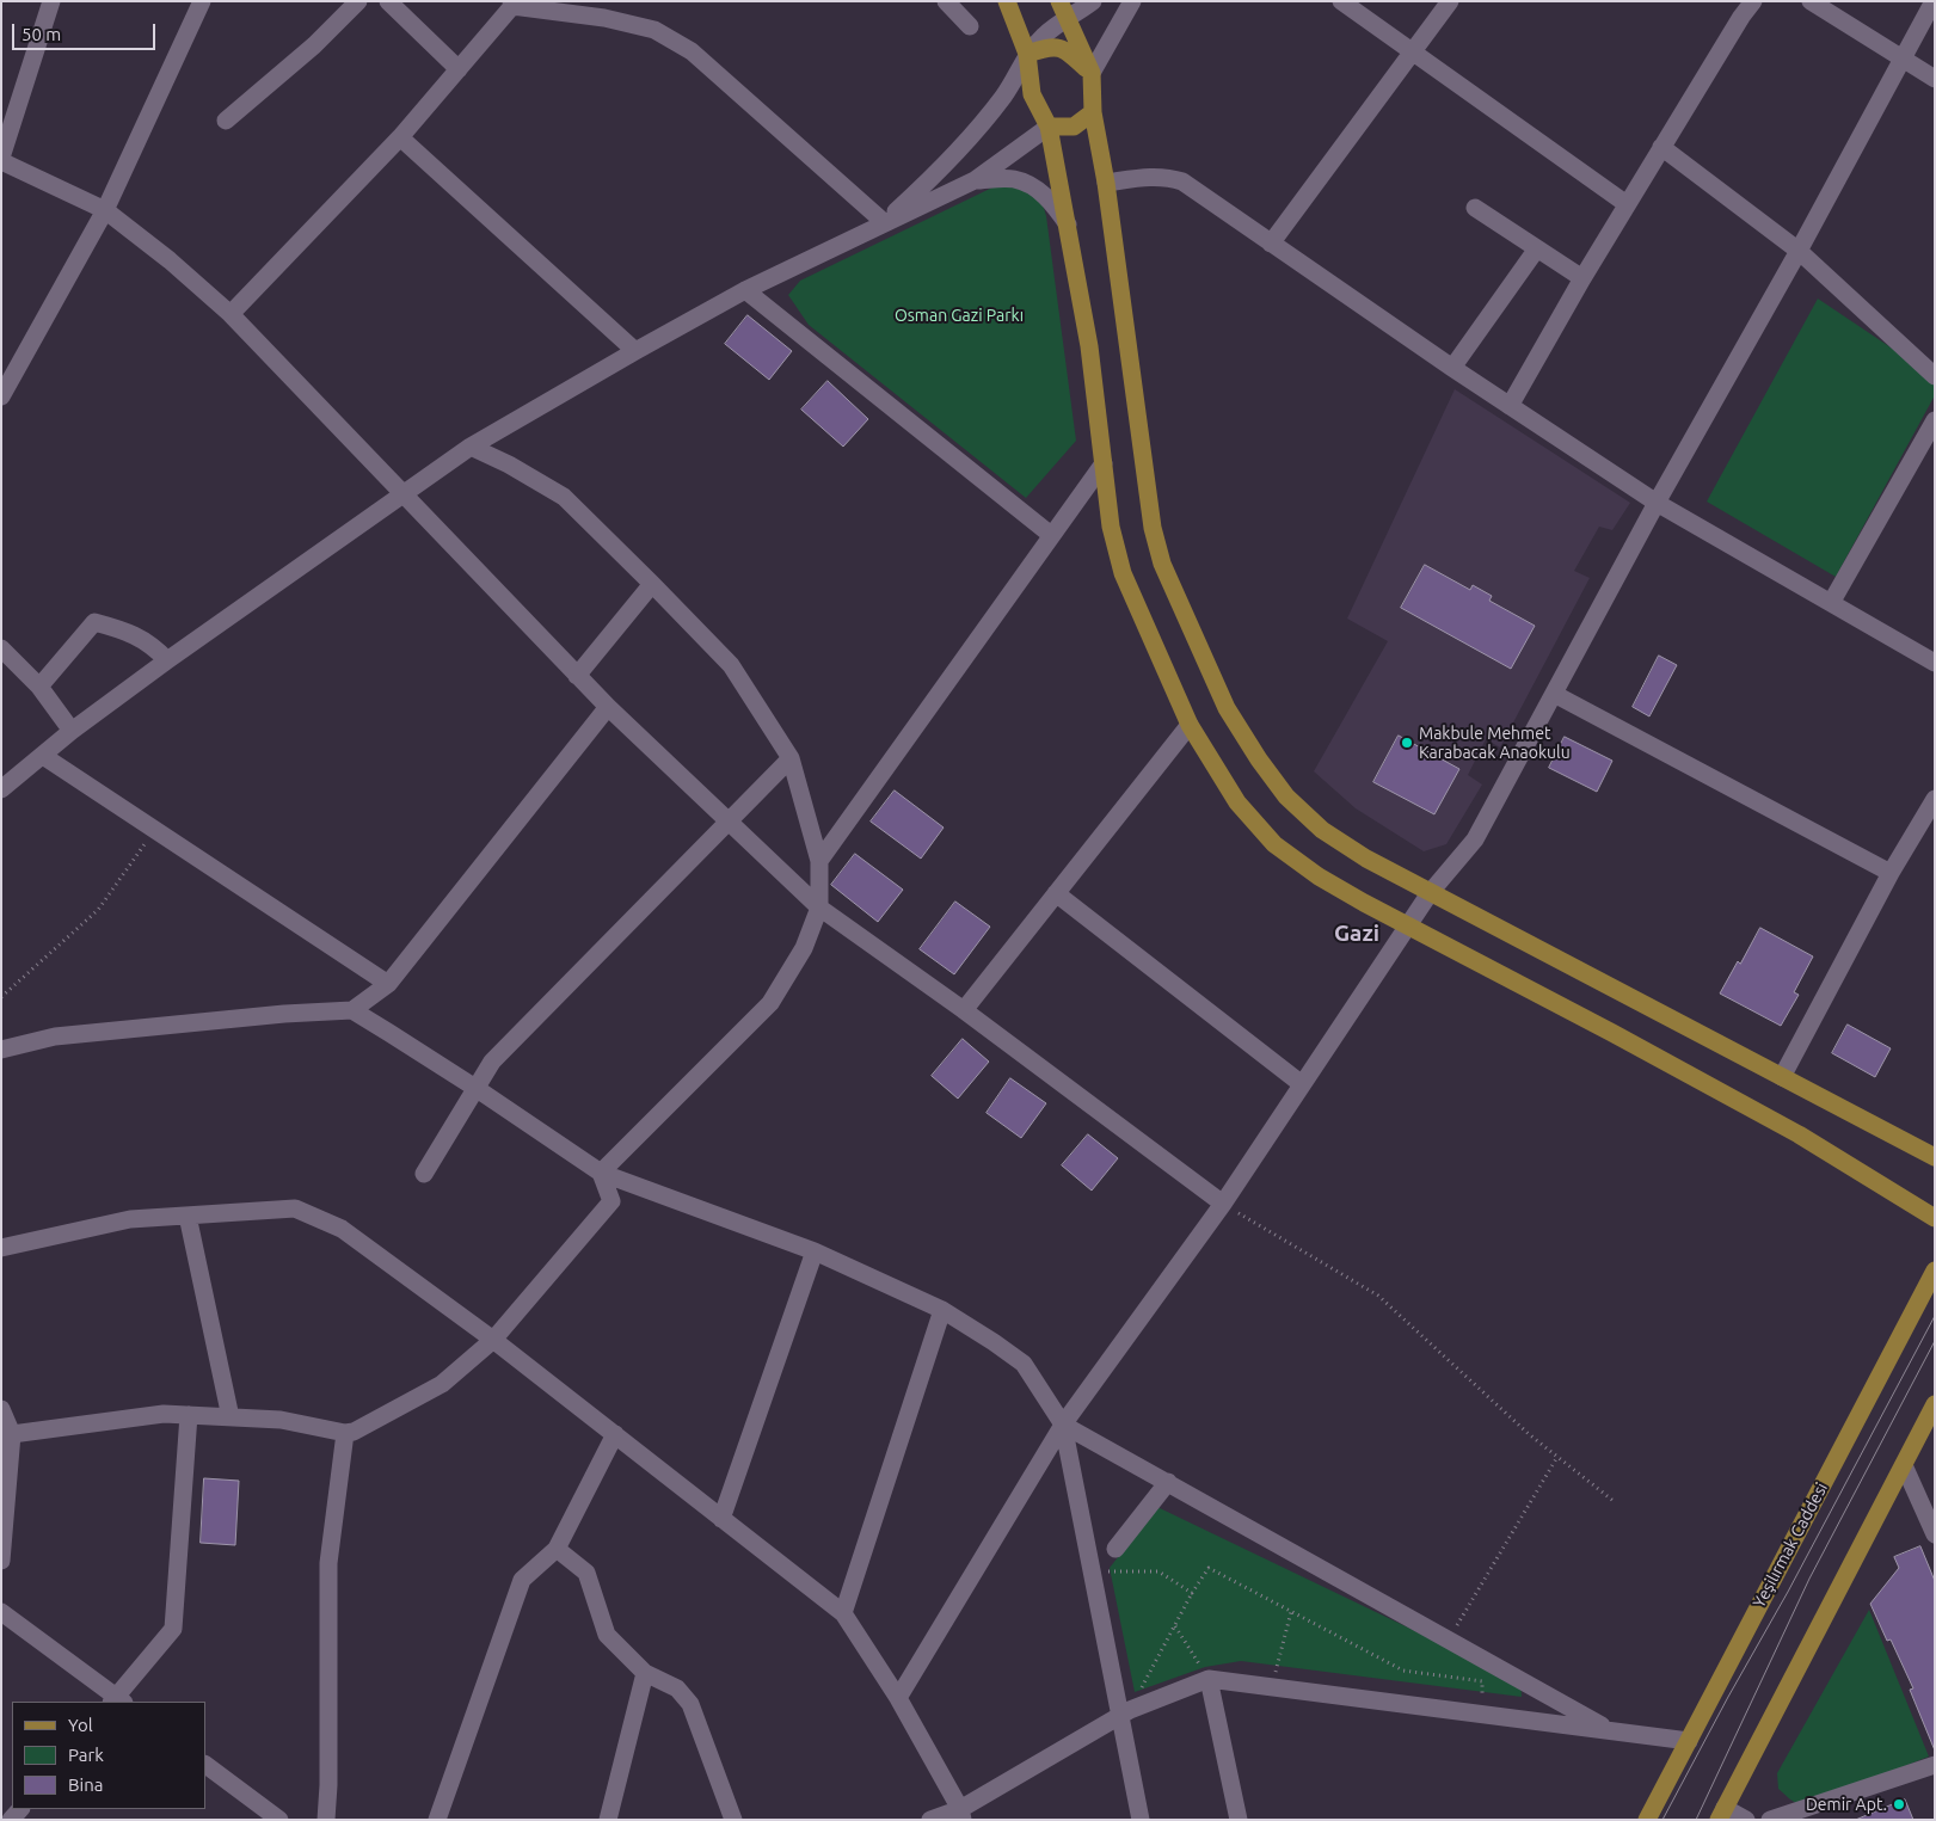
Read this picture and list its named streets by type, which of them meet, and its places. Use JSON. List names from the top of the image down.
{
  "streets": {
    "main road": ["Yeşilırmak Caddesi"]
  },
  "districts": ["Gazi"],
  "parks": ["Osman Gazi Parkı"],
  "places": ["Makbule Mehmet Karabacak Anaokulu", "Demir Apt."],
  "legend": ["Yol", "Park", "Bina"],
  "scale_bar": "50 m"
}
